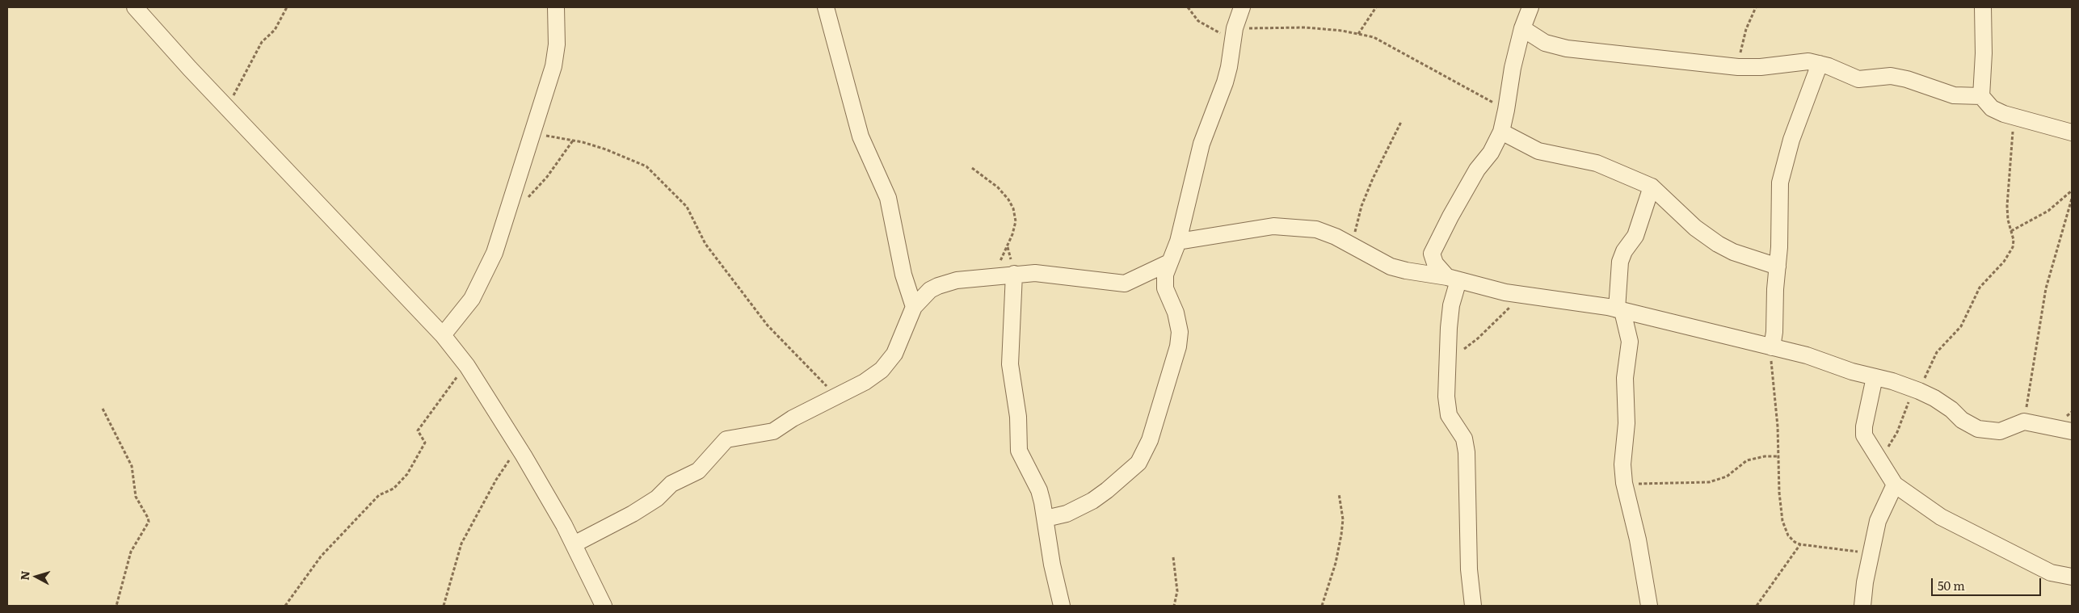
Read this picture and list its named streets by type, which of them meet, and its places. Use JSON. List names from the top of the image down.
{
  "scale_bar": "50 m",
  "north": "left"
}
